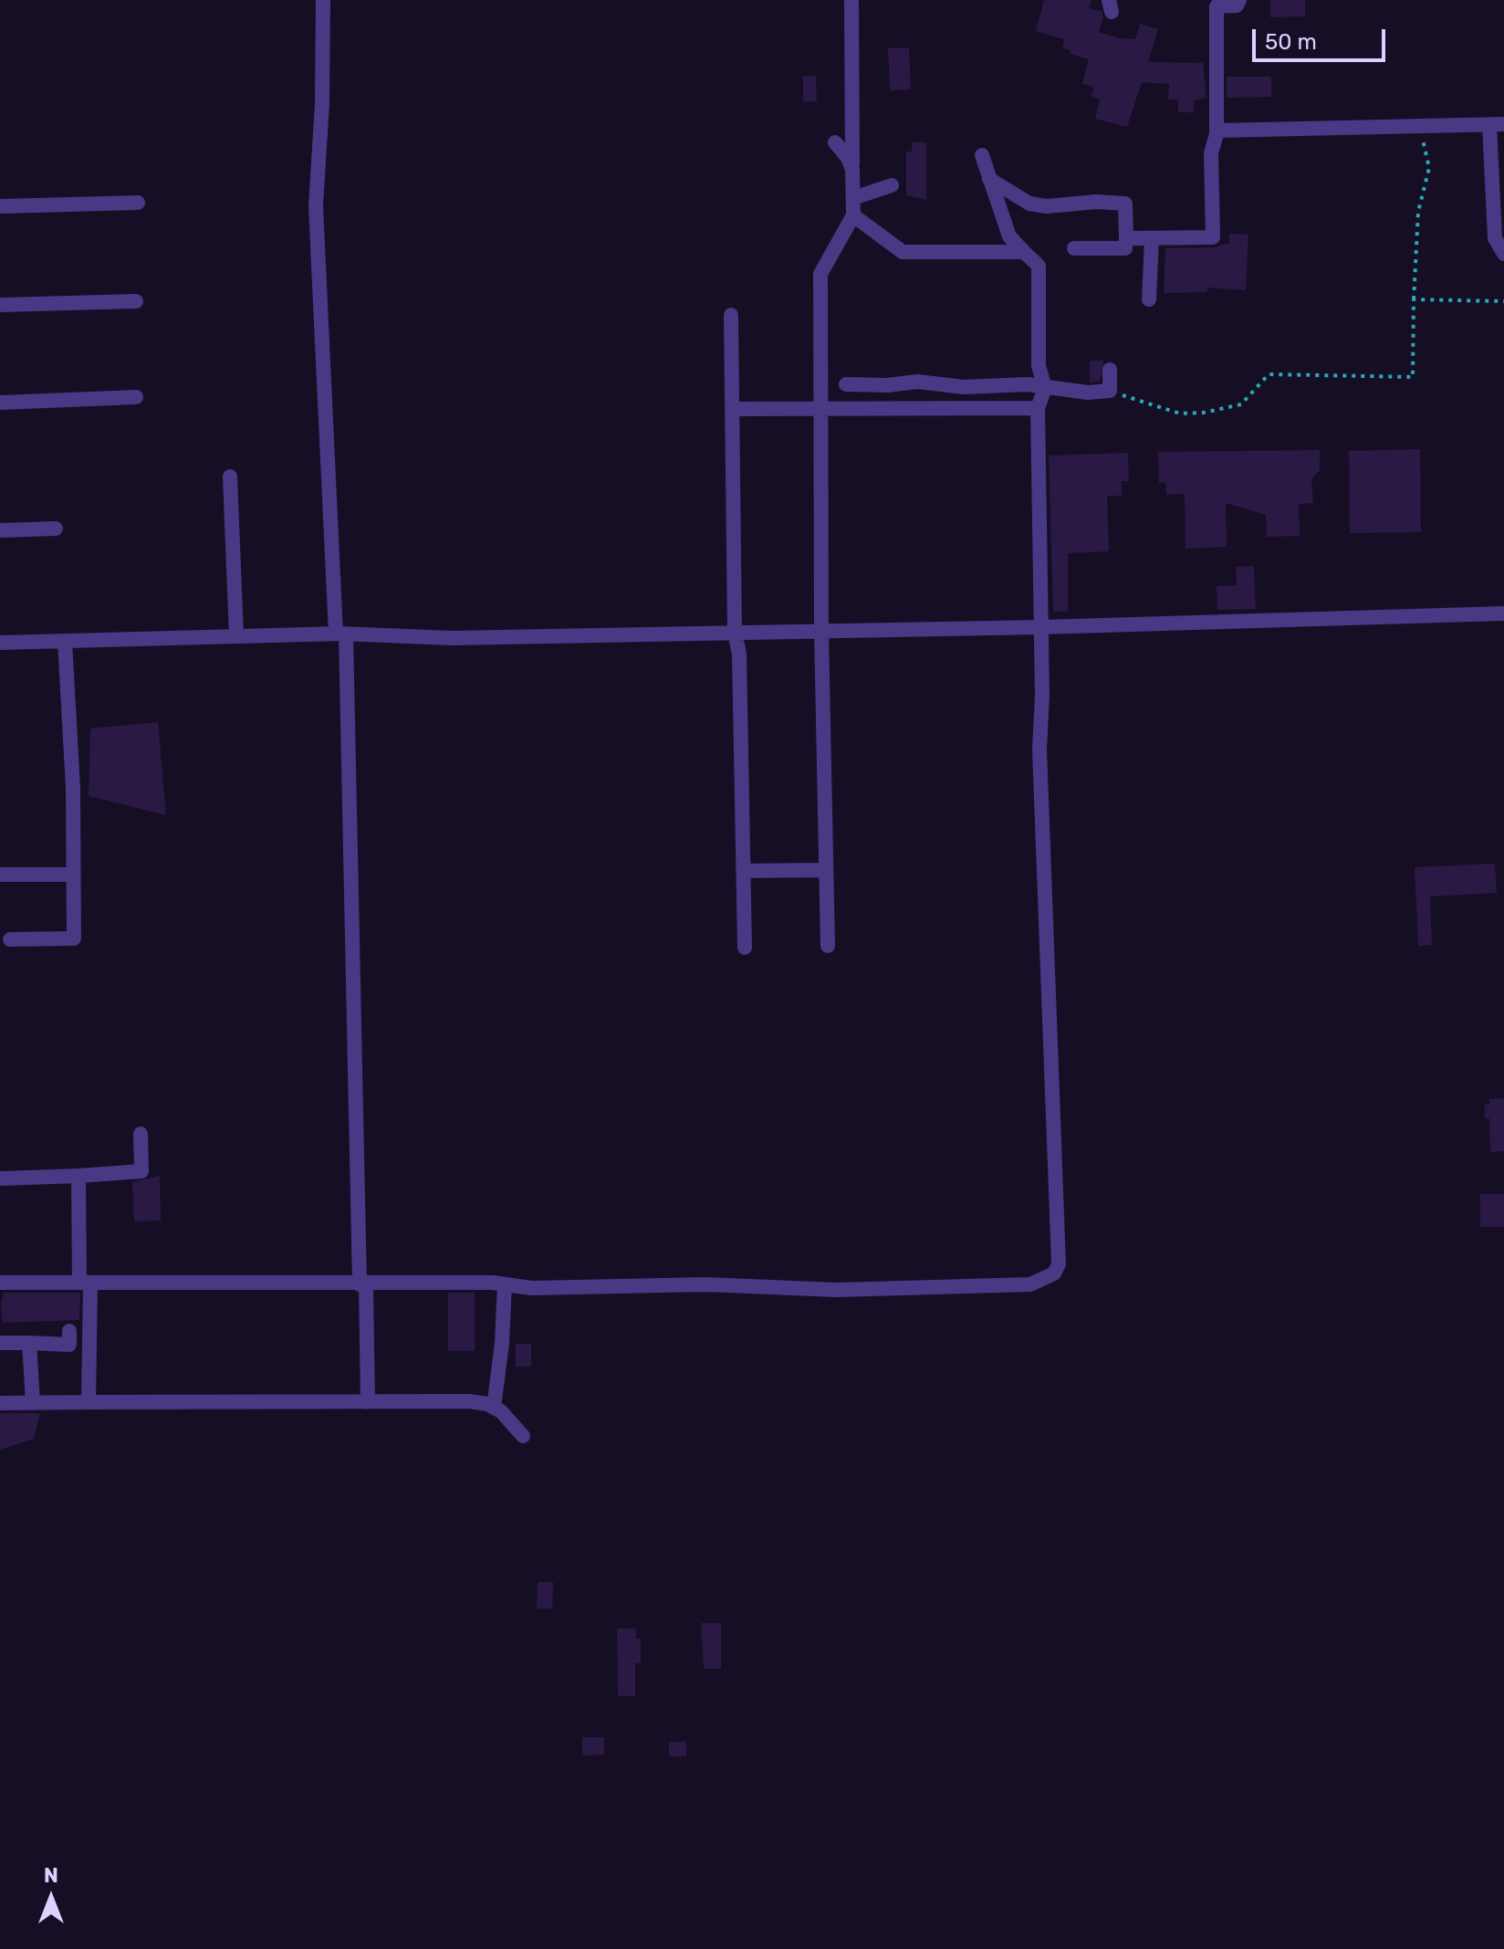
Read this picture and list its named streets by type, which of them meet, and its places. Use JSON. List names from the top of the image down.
{
  "scale_bar": "50 m",
  "north": "top"
}
